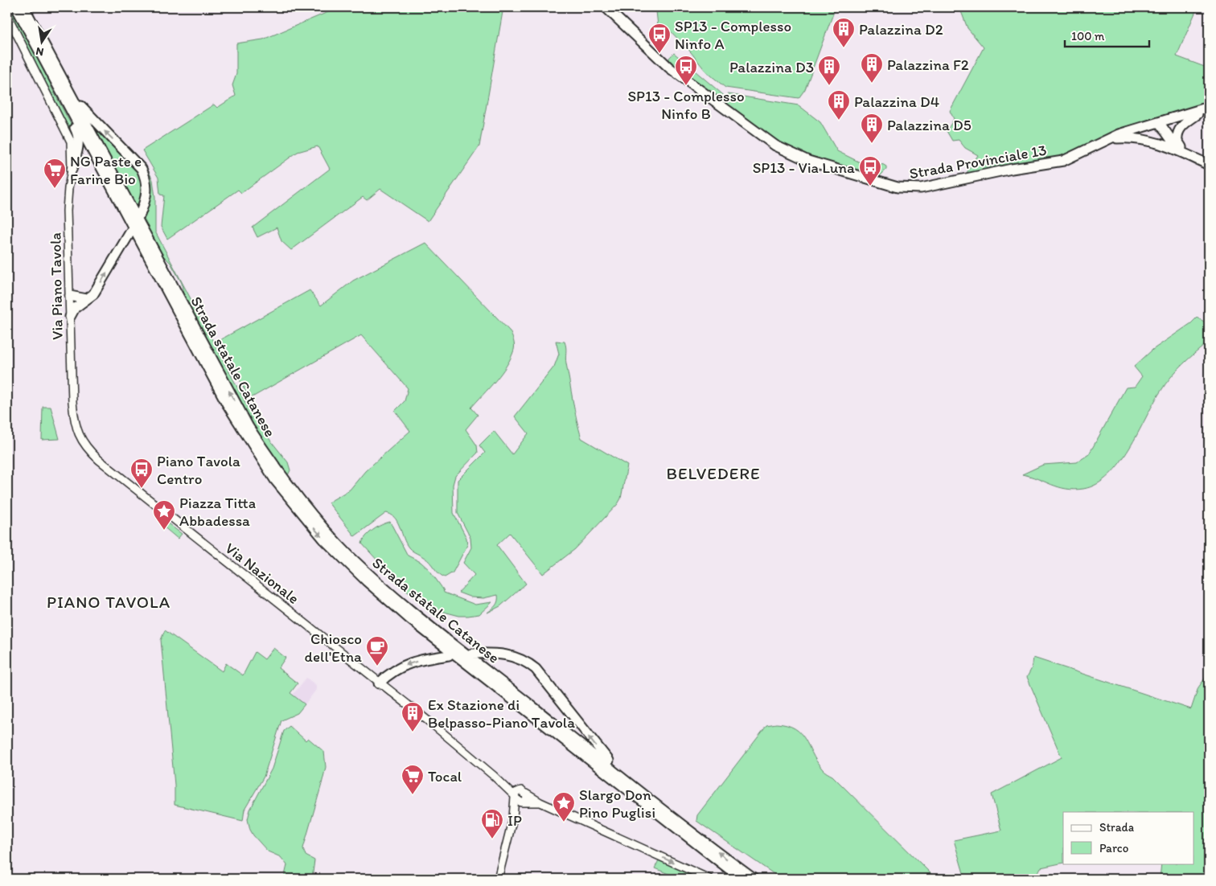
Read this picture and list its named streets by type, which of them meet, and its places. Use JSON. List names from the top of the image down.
{
  "streets": {
    "main road": ["Strada Provinciale 13", "Strada statale Catanese"],
    "street": ["Via Piano Tavola", "Via Nazionale"]
  },
  "crossings": [
    ["Via Piano Tavola", "Via Nazionale"]
  ],
  "districts": ["BELVEDERE", "PIANO TAVOLA"],
  "places": {
    "building": [
      "Palazzina D2",
      "Palazzina F2",
      "Palazzina D3",
      "Palazzina D4",
      "Palazzina D5",
      "Ex Stazione di Belpasso-Piano Tavola"
    ],
    "bus stop": [
      "SP13 - Complesso Ninfo A",
      "SP13 - Complesso Ninfo B",
      "SP13 - Via Luna",
      "Piano Tavola Centro"
    ],
    "supermarket": ["NG Paste e Farine Bio", "Tocal"],
    "place": ["Piazza Titta Abbadessa", "Slargo Don Pino Puglisi"],
    "cafe": ["Chiosco dell'Etna"],
    "fuel station": ["IP"]
  },
  "legend": ["Strada", "Parco"],
  "scale_bar": "100 m",
  "north": "bottom"
}
